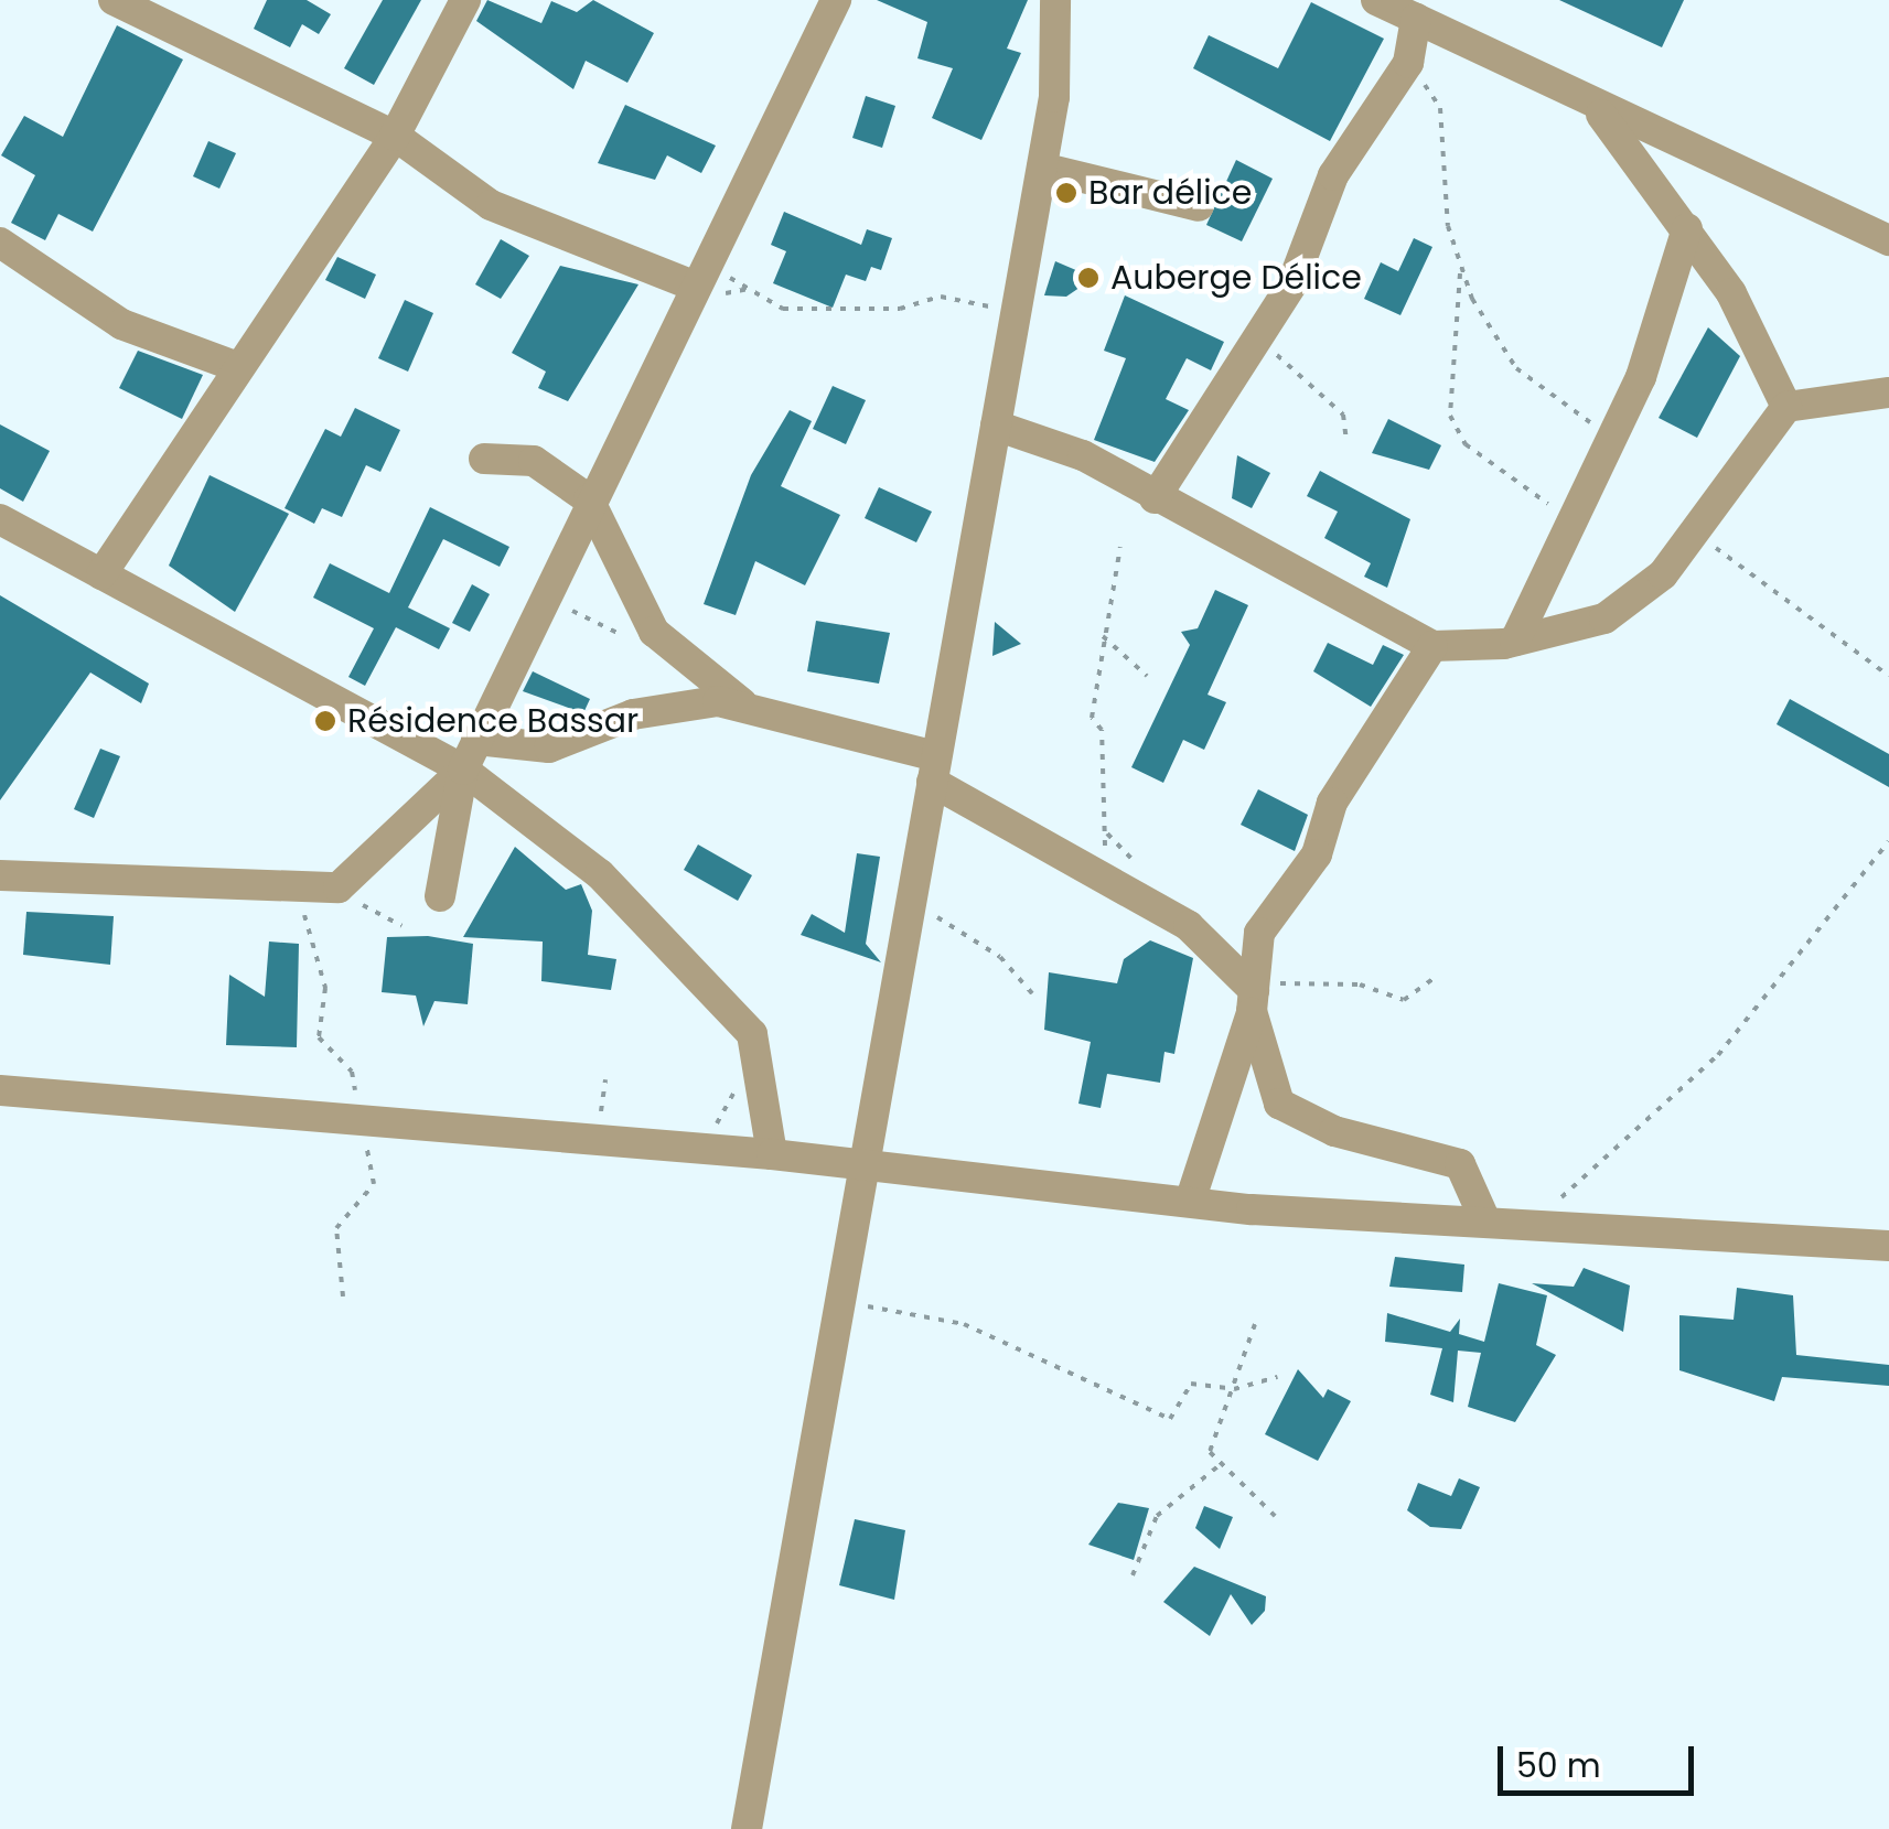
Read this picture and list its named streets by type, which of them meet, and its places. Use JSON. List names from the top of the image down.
{
  "places": ["Bar délice", "Auberge Délice", "Résidence Bassar"],
  "scale_bar": "50 m"
}
